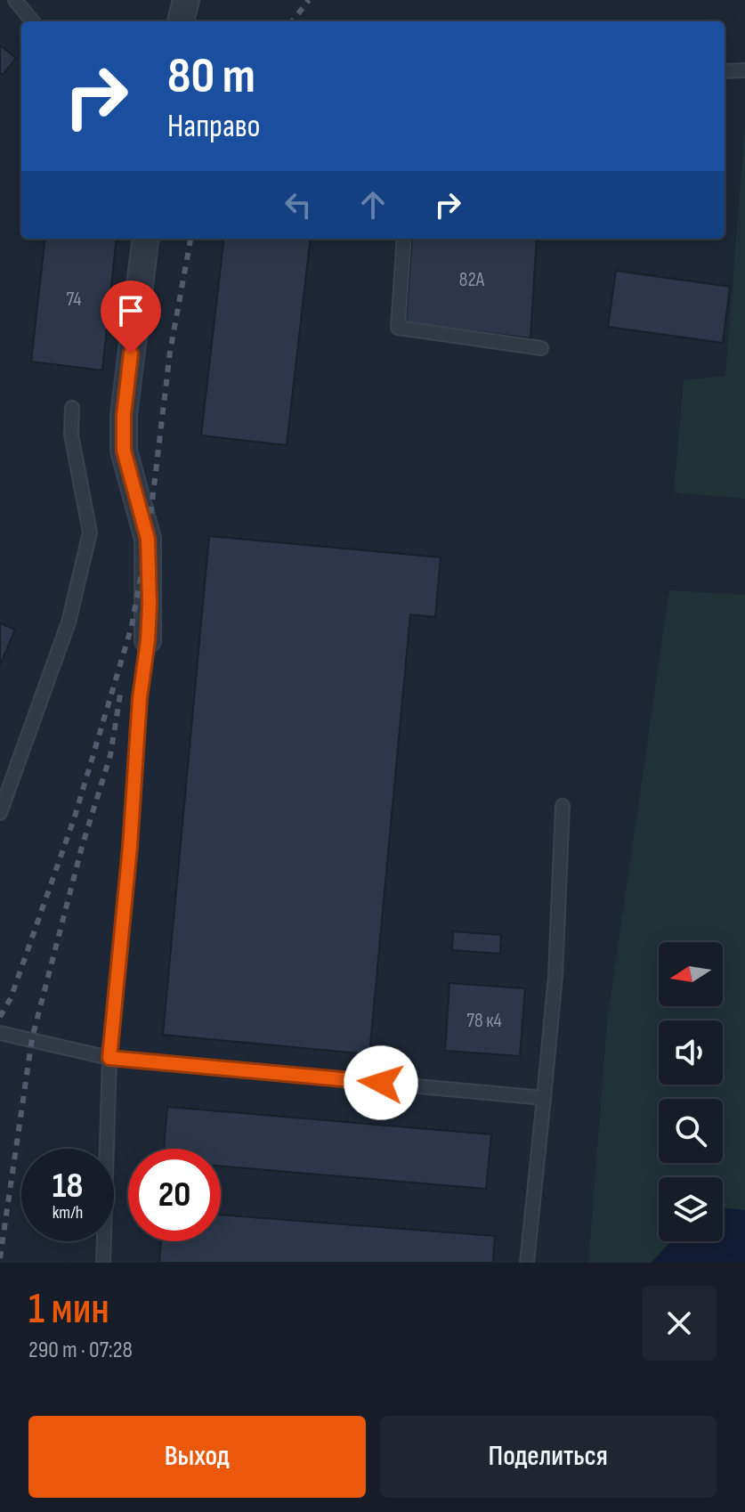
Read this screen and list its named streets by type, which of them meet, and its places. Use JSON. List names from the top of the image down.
{
  "house_numbers": ["82А", "74", "78 к4"],
  "north": "left",
  "page": {
    "turn": ["80 m", "Направо"],
    "speed": "18 km/h",
    "limit": "20",
    "heading": ["1 мин", "290 m · 07:28"],
    "buttons": ["Выход", "Поделиться"]
  }
}
